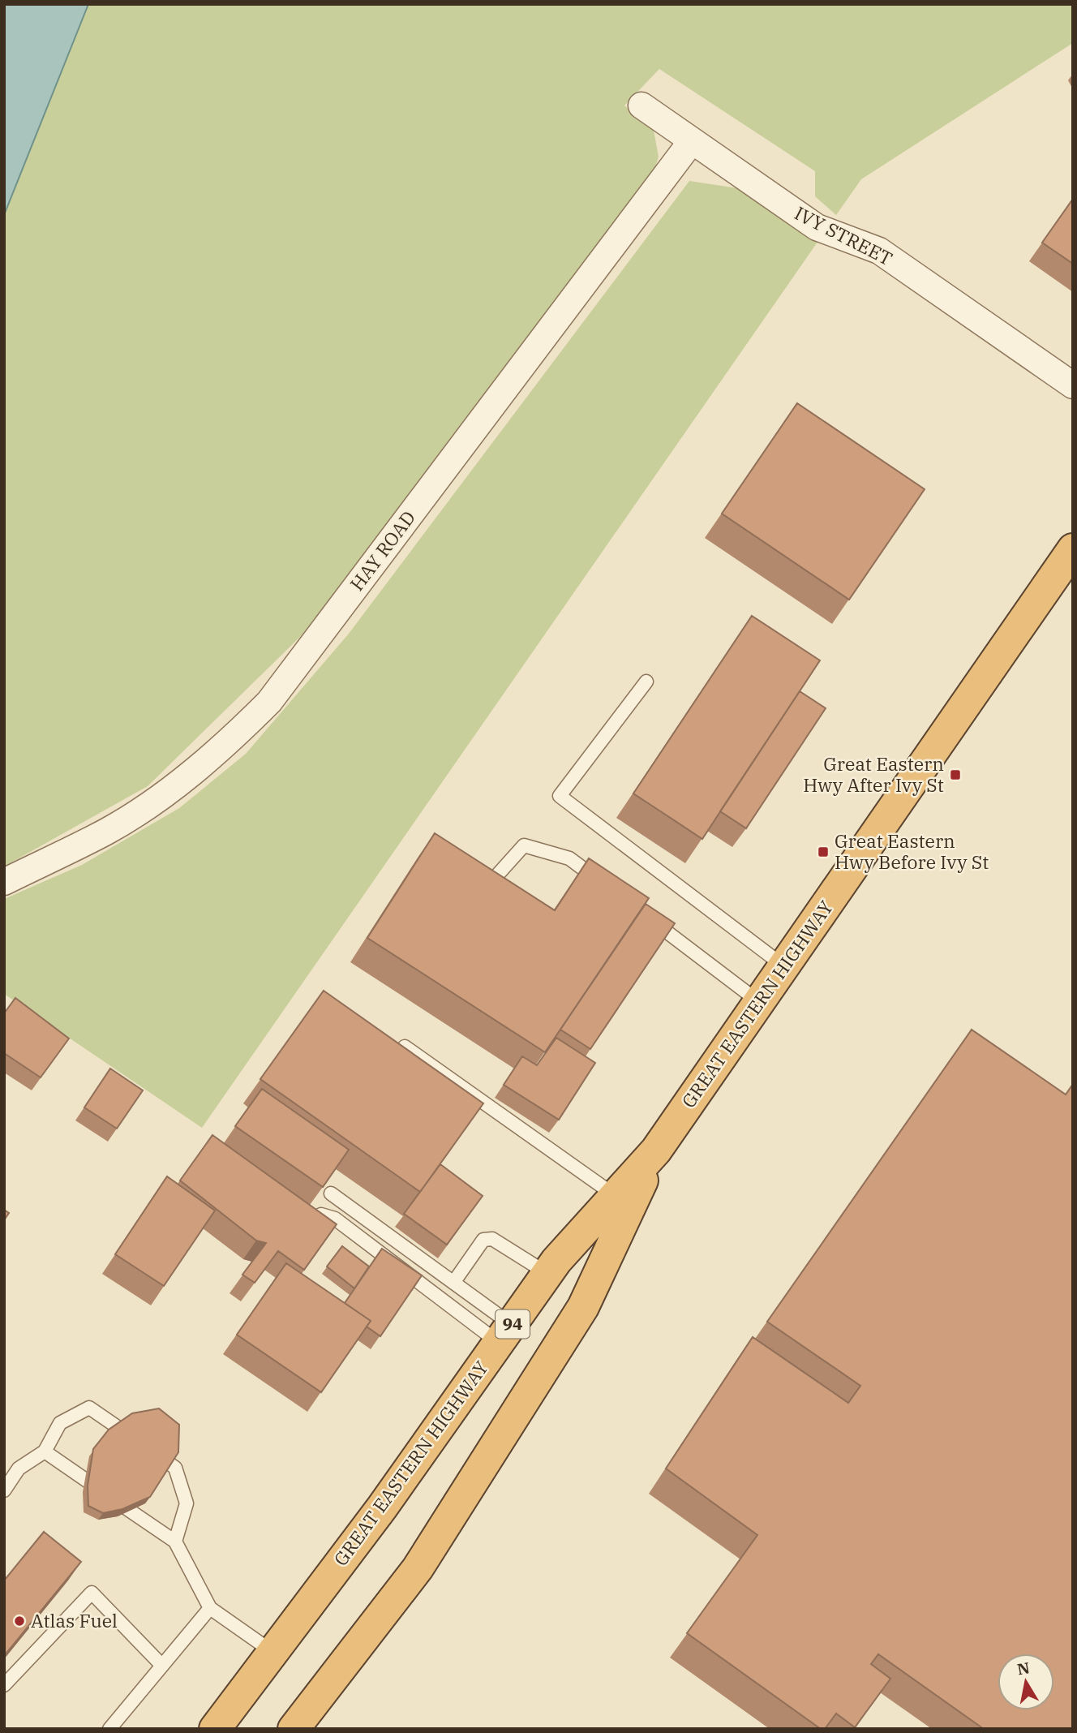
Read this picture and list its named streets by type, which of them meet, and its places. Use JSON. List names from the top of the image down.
{
  "streets": {
    "highway": ["GREAT EASTERN HIGHWAY", "94"],
    "street": ["IVY STREET", "HAY ROAD"]
  },
  "crossings": [
    ["IVY STREET", "HAY ROAD"]
  ],
  "places": {
    "transit": ["Great Eastern Hwy After Ivy St", "Great Eastern Hwy Before Ivy St"],
    "other": ["Atlas Fuel"]
  },
  "north": "top"
}
